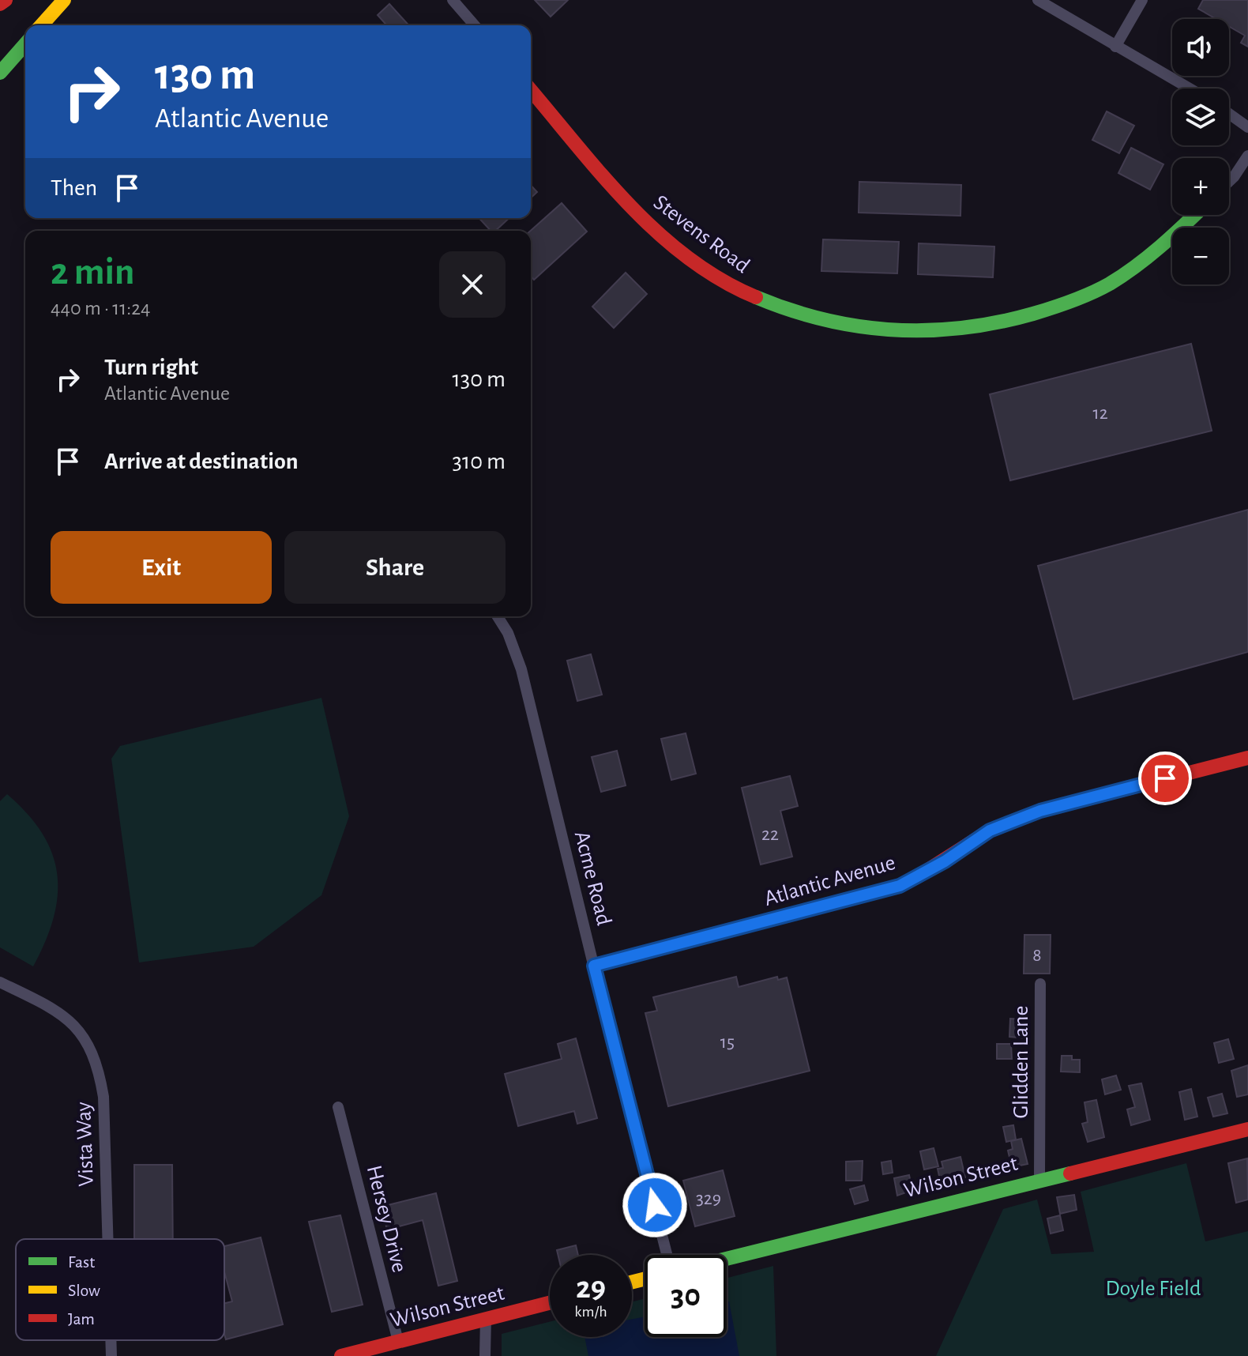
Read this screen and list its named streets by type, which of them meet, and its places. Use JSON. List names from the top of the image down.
{
  "streets": {
    "main road": ["Stevens Road", "Atlantic Avenue", "Wilson Street"],
    "street": [
      "Acme Road",
      "Glidden Lane",
      "Vista Way",
      "Hersey Drive"
    ]
  },
  "crossings": [
    ["Acme Road", "Atlantic Avenue"],
    ["Glidden Lane", "Wilson Street"],
    ["Wilson Street", "Hersey Drive"]
  ],
  "parks": ["Doyle Field"],
  "house_numbers": [
    "12",
    "22",
    "8",
    "15",
    "329"
  ],
  "legend": ["Fast", "Slow", "Jam"],
  "page": {
    "map_buttons": ["+", "−"],
    "turn": ["130 m", "Atlantic Avenue"],
    "then": "Then",
    "heading": ["2 min", "440 m · 11:24"],
    "list": [
      {
        "name": "Turn right",
        "note": "Atlantic Avenue",
        "value": "130 m"
      },
      {
        "name": "Arrive at destination",
        "value": "310 m"
      }
    ],
    "buttons": ["Exit", "Share"],
    "speed": "29 km/h",
    "limit": "30"
  }
}
